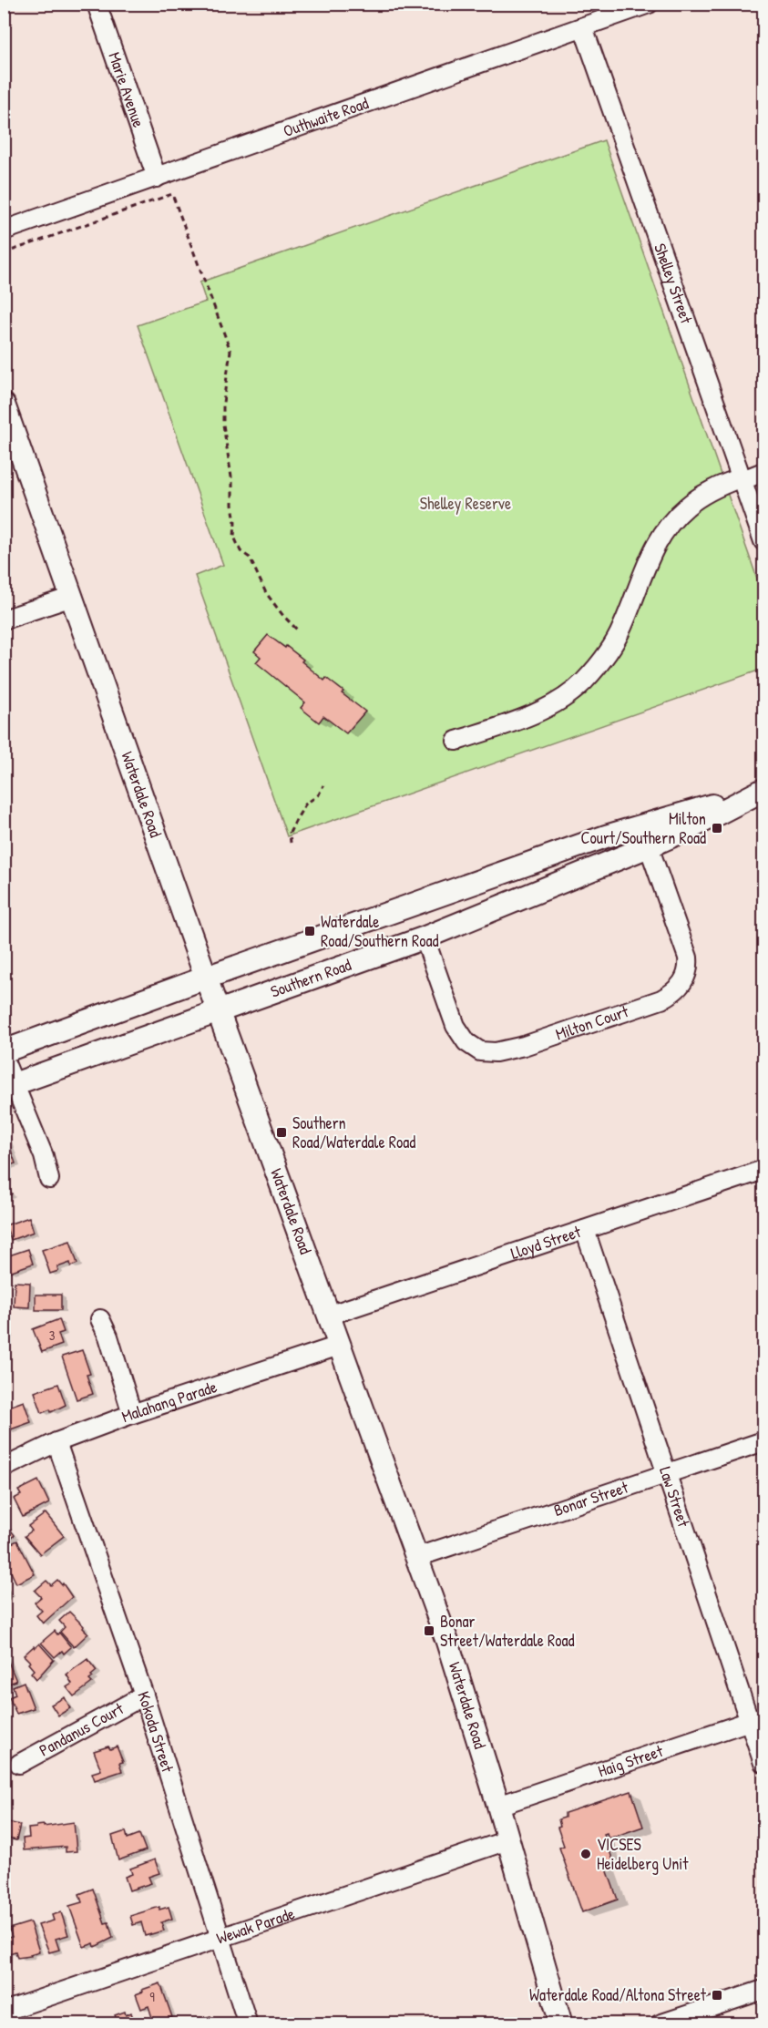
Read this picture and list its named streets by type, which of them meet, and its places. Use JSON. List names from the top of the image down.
{
  "streets": {
    "main road": ["Waterdale Road", "Southern Road"],
    "street": [
      "Marie Avenue",
      "Outhwaite Road",
      "Shelley Street",
      "Milton Court",
      "Lloyd Street",
      "Malahang Parade",
      "Law Street",
      "Bonar Street",
      "Pandanus Court",
      "Kokoda Street",
      "Haig Street",
      "Wewak Parade"
    ]
  },
  "crossings": [
    ["Marie Avenue", "Outhwaite Road"],
    ["Outhwaite Road", "Shelley Street"],
    ["Waterdale Road", "Southern Road"],
    ["Waterdale Road", "Lloyd Street"],
    ["Waterdale Road", "Malahang Parade"],
    ["Waterdale Road", "Bonar Street"],
    ["Waterdale Road", "Haig Street"],
    ["Waterdale Road", "Wewak Parade"],
    ["Southern Road", "Milton Court"],
    ["Lloyd Street", "Law Street"],
    ["Malahang Parade", "Kokoda Street"],
    ["Law Street", "Bonar Street"],
    ["Law Street", "Haig Street"],
    ["Pandanus Court", "Kokoda Street"],
    ["Kokoda Street", "Wewak Parade"]
  ],
  "parks": ["Shelley Reserve"],
  "places": {
    "transit": [
      "Milton Court/Southern Road",
      "Waterdale Road/Southern Road",
      "Southern Road/Waterdale Road",
      "Bonar Street/Waterdale Road",
      "Waterdale Road/Altona Street"
    ],
    "other": ["VICSES Heidelberg Unit"]
  },
  "house_numbers": ["3", "9"]
}
